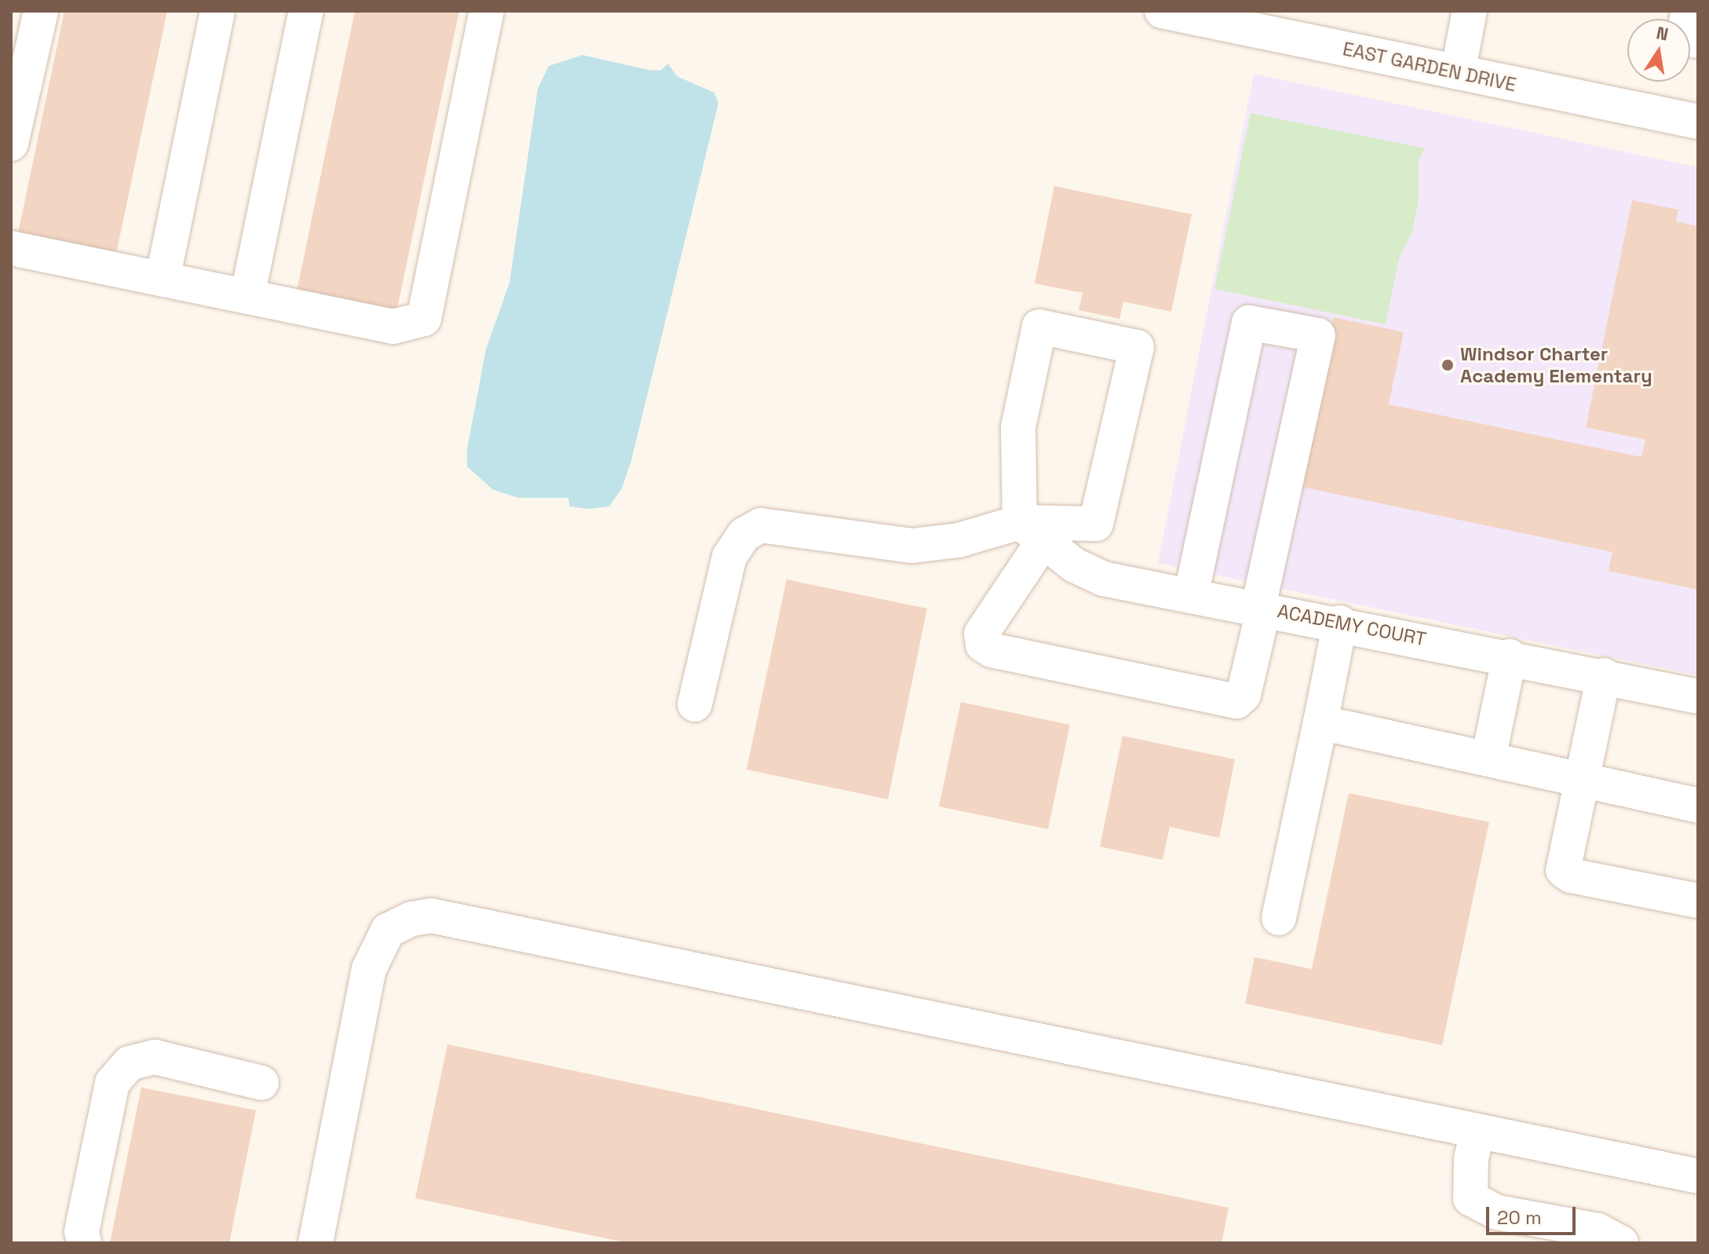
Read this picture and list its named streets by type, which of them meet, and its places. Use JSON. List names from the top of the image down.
{
  "streets": {
    "street": ["EAST GARDEN DRIVE", "ACADEMY COURT"]
  },
  "places": ["Windsor Charter Academy Elementary"],
  "scale_bar": "20 m",
  "north": "top"
}
